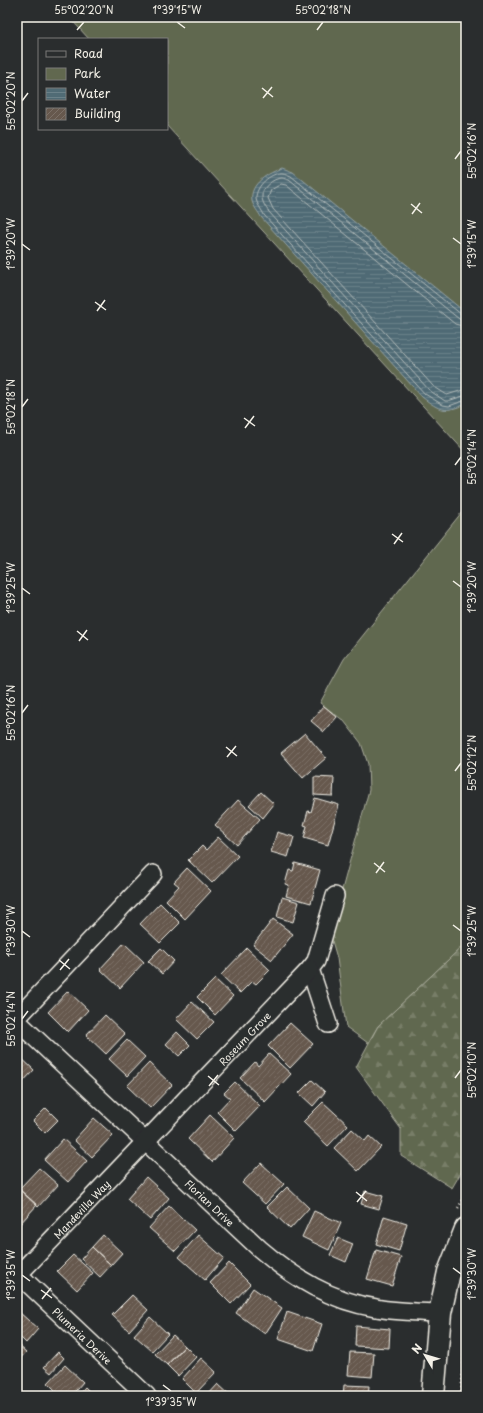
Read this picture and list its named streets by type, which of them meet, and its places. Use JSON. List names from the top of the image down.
{
  "streets": {
    "street": [
      "Roseum Grove",
      "Florian Drive",
      "Mandevilla Way",
      "Plumeria Derive"
    ]
  },
  "crossings": [
    ["Roseum Grove", "Florian Drive"],
    ["Roseum Grove", "Mandevilla Way"],
    ["Florian Drive", "Mandevilla Way"],
    ["Mandevilla Way", "Plumeria Derive"]
  ],
  "legend": [
    "Road",
    "Park",
    "Water",
    "Building"
  ],
  "north": "top left",
  "coordinates": [
    "55°02'20\"N",
    "1°39'15\"W",
    "55°02'18\"N",
    "55°02'16\"N",
    "1°39'20\"W",
    "55°02'14\"N",
    "1°39'25\"W",
    "55°02'12\"N",
    "1°39'30\"W",
    "55°02'10\"N",
    "1°39'35\"W"
  ]
}
